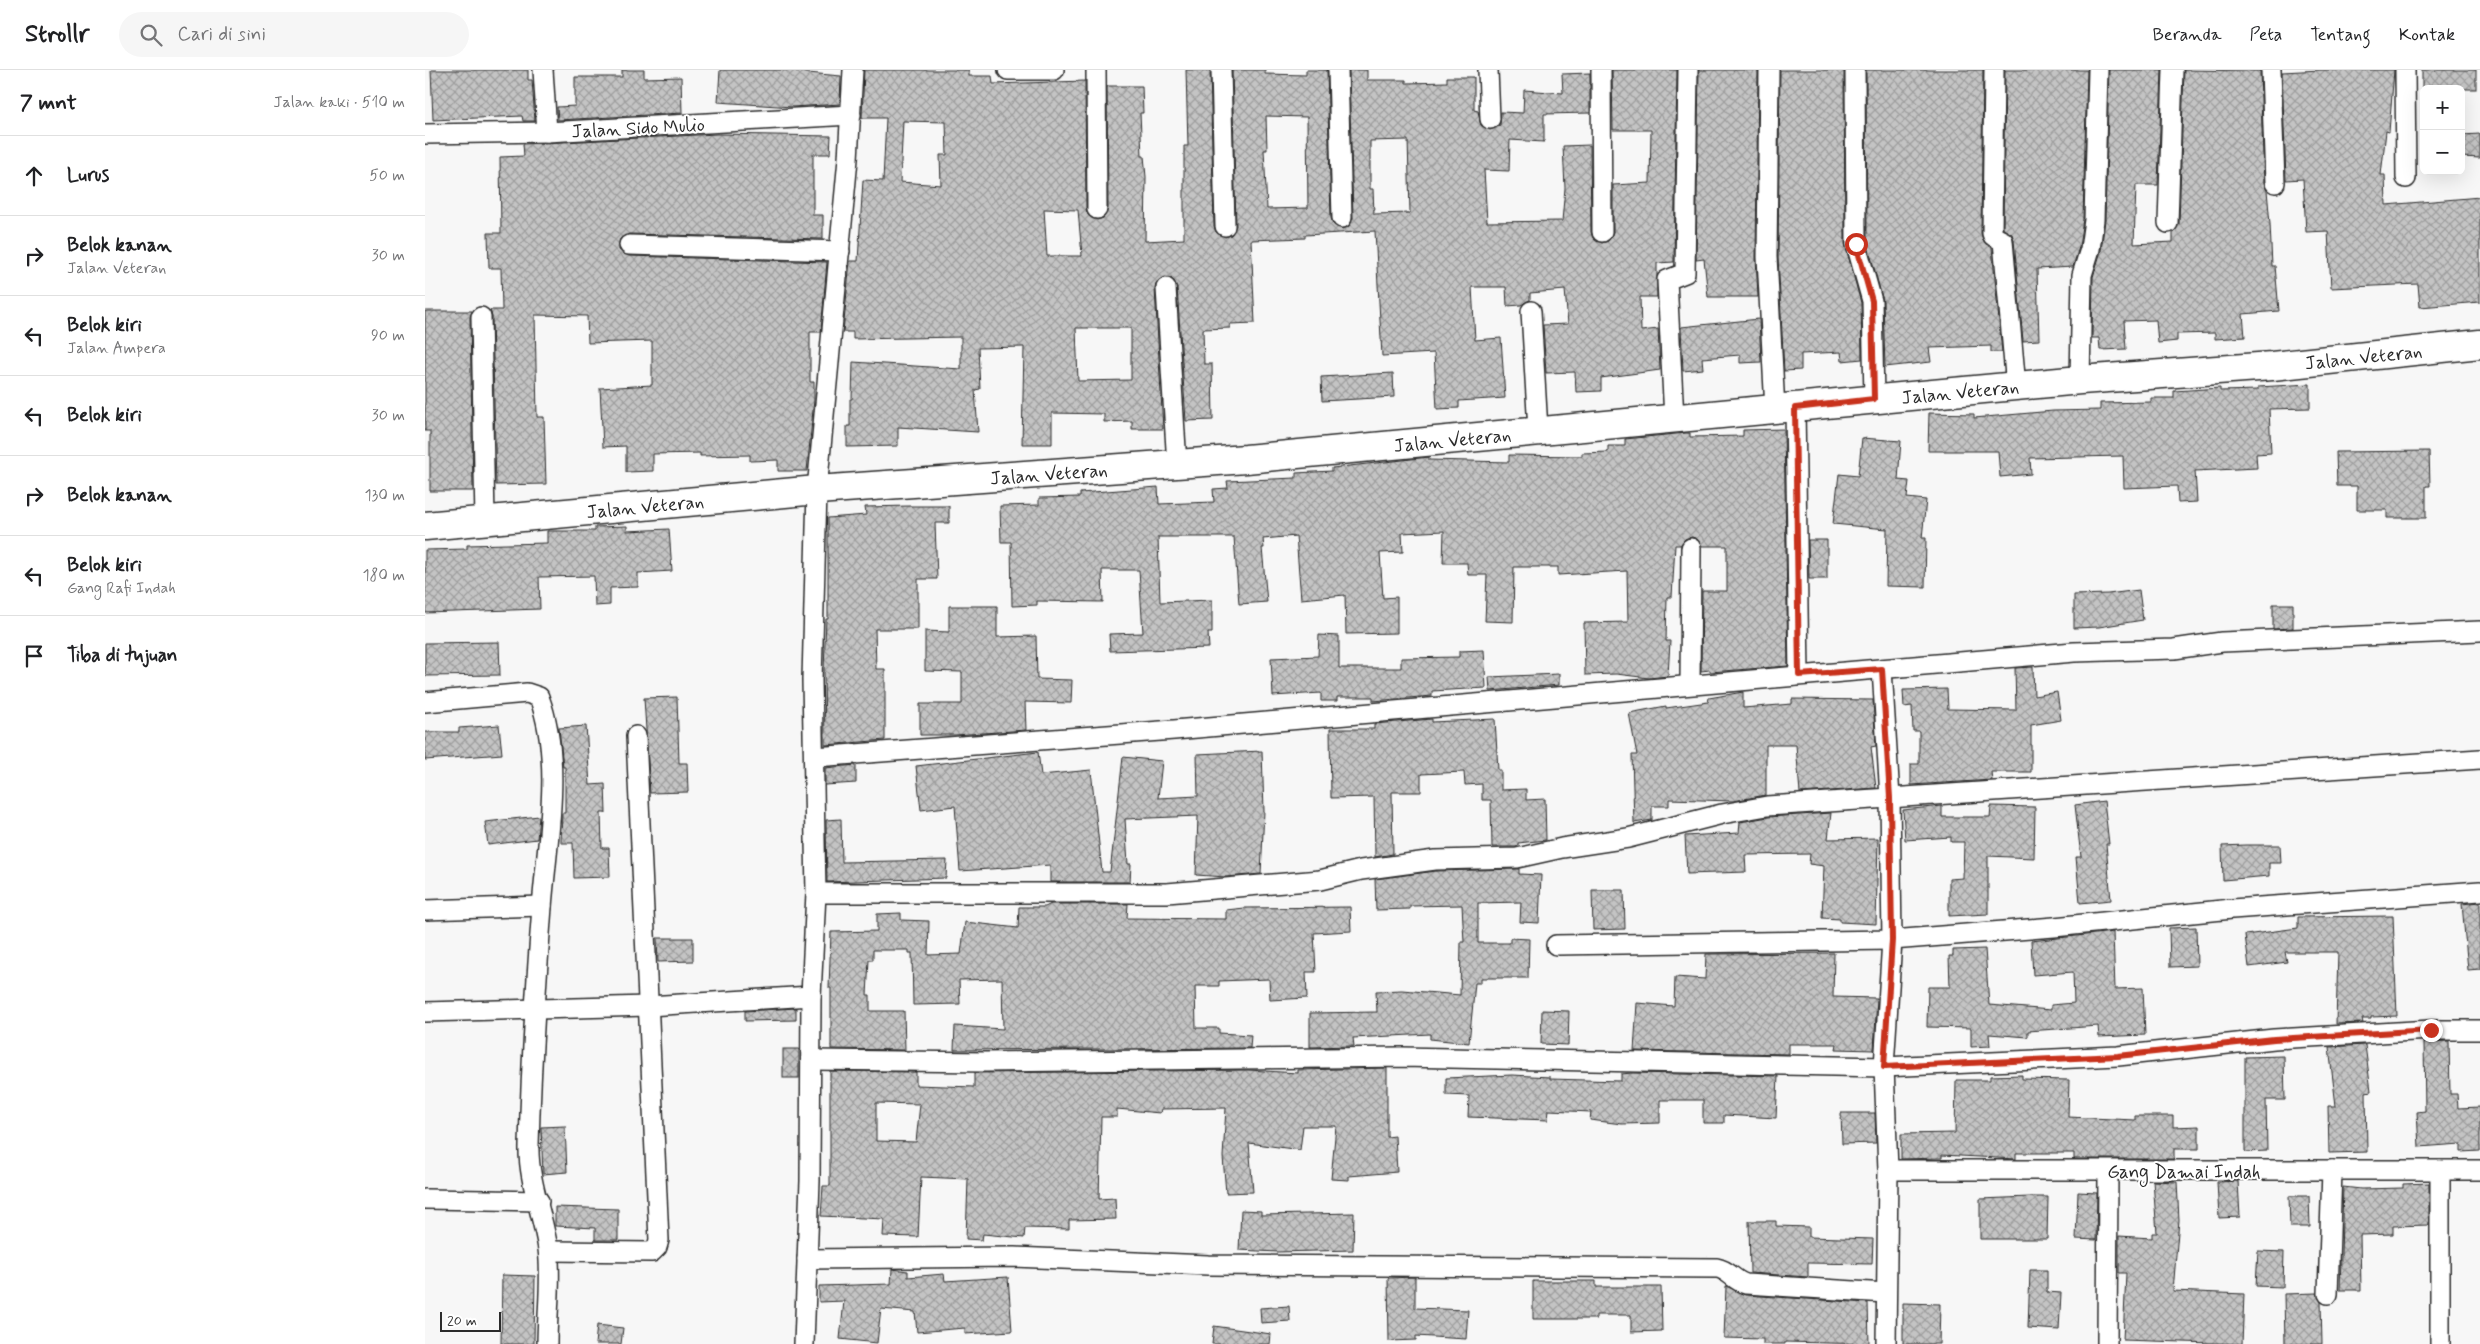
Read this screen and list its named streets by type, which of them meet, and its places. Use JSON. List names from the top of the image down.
{
  "streets": {
    "main road": ["Jalan Veteran"],
    "street": ["Jalan Sido Mulio", "Gang Damai Indah"]
  },
  "scale_bar": "20 m",
  "page": {
    "header": "Strollr",
    "search": "Cari di sini",
    "nav": [
      "Beranda",
      "Peta",
      "Tentang",
      "Kontak"
    ],
    "heading": ["7 mnt", "Jalan kaki · 510 m"],
    "map_buttons": ["+", "−"],
    "list": [
      ["Lurus", "50 m"],
      ["Belok kanan", "Jalan Veteran", "30 m"],
      ["Belok kiri", "Jalan Ampera", "90 m"],
      ["Belok kiri", "30 m"],
      ["Belok kanan", "130 m"],
      ["Belok kiri", "Gang Rafi Indah", "180 m"],
      "Tiba di tujuan"
    ],
    "scale": "20 m"
  }
}
